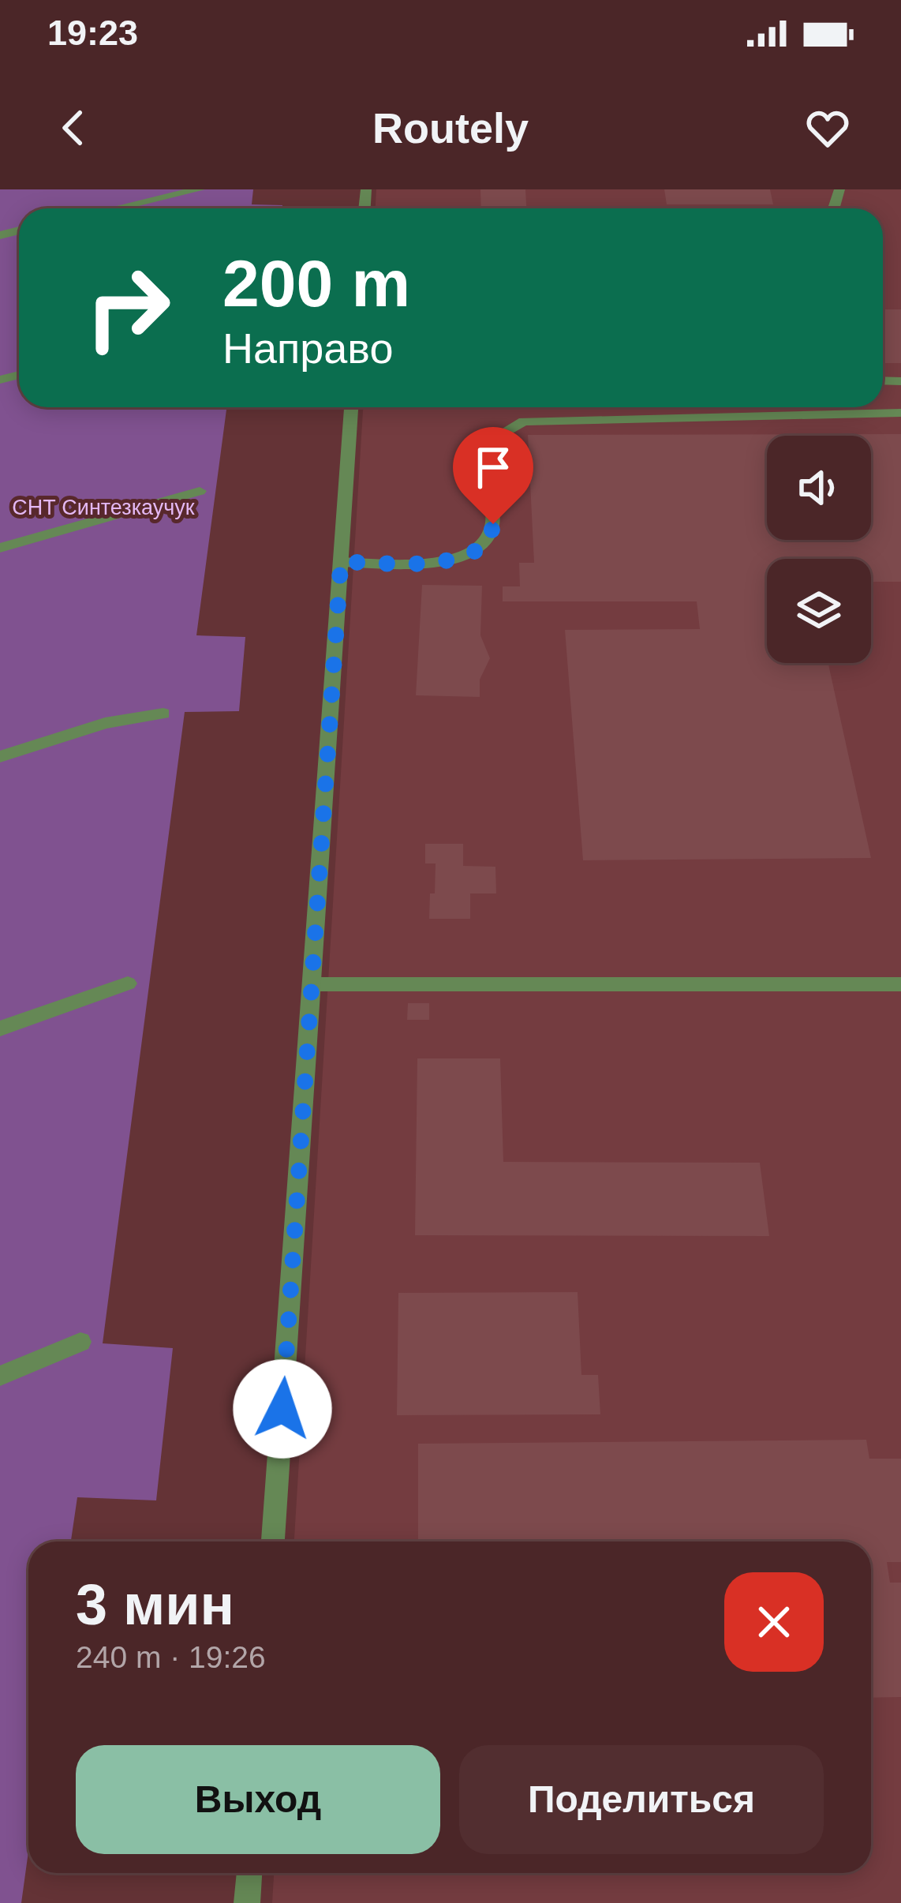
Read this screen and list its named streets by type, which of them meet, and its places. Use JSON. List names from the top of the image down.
{
  "parks": ["СНТ Синтезкаучук"],
  "page": {
    "status": "19:23",
    "header": "Routely",
    "turn": ["200 m", "Направо"],
    "heading": ["3 мин", "240 m · 19:26"],
    "buttons": ["Выход", "Поделиться"]
  }
}
